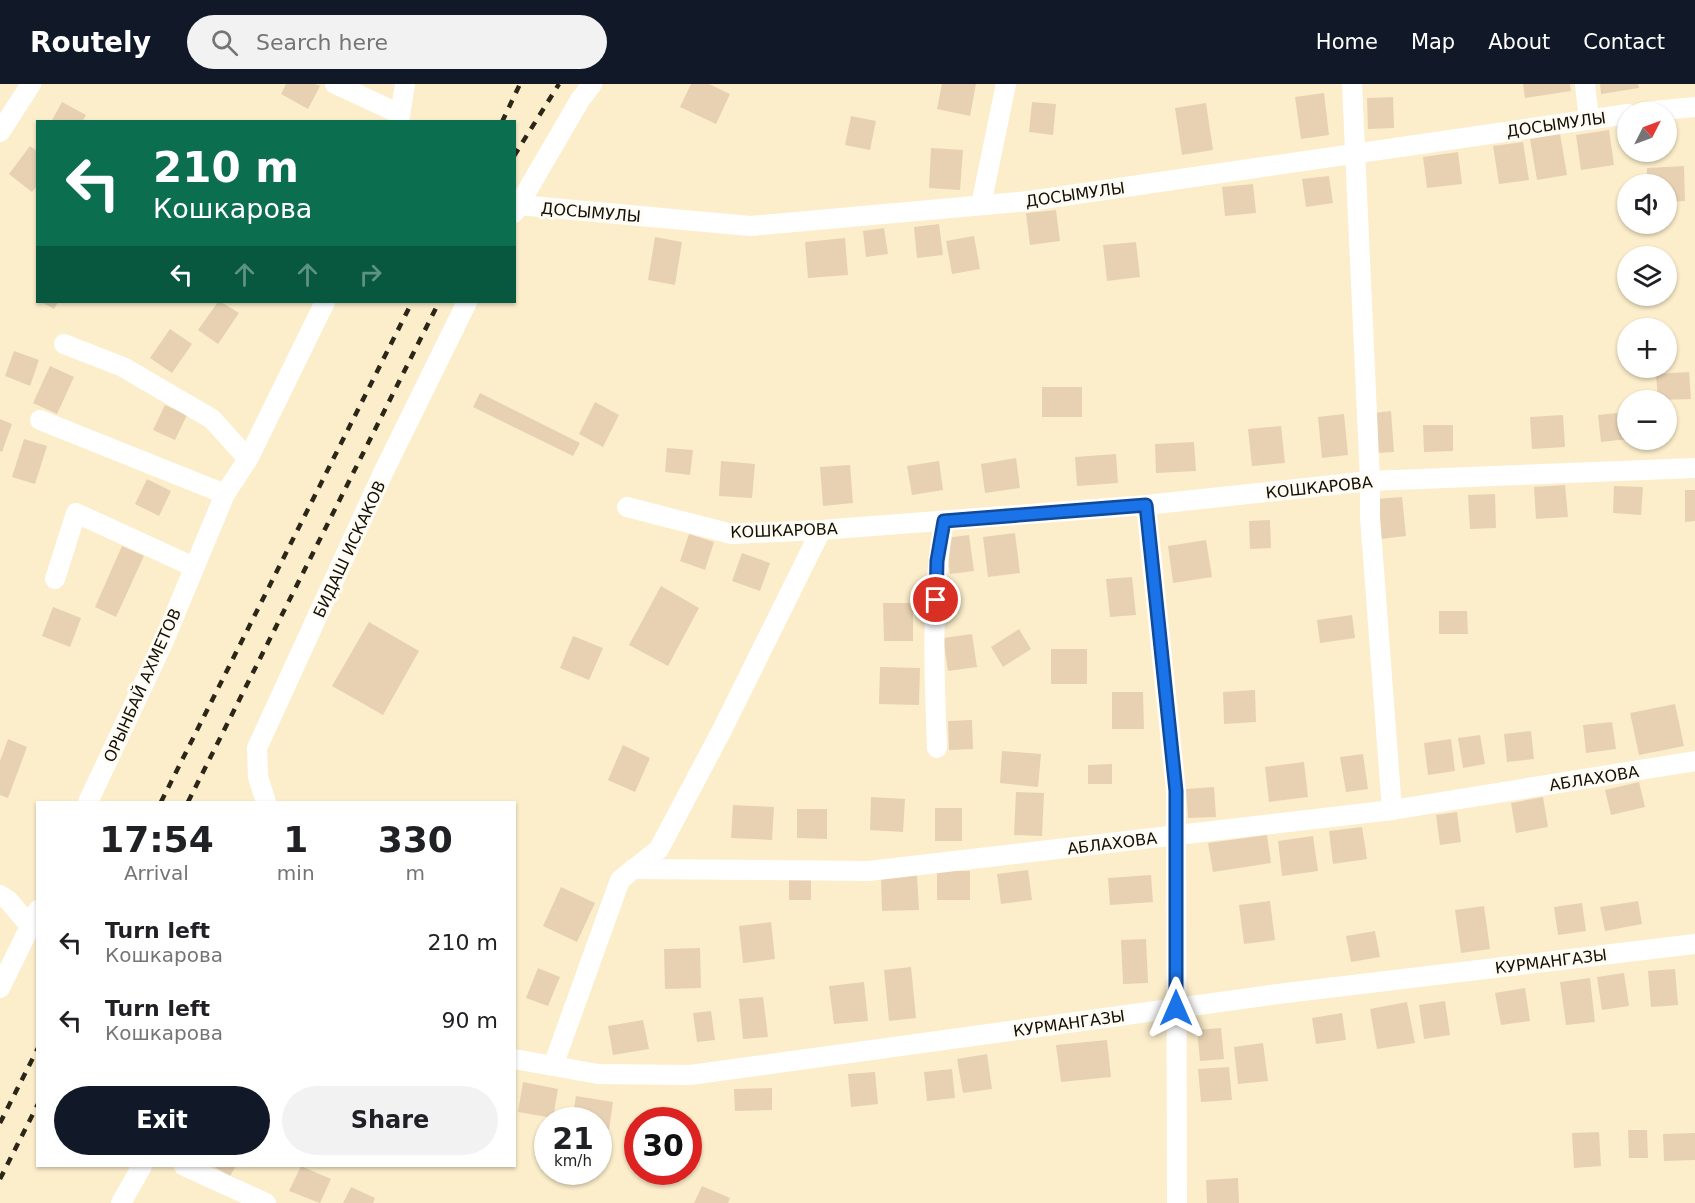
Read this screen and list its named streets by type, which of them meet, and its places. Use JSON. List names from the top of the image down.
{
  "streets": {
    "street": [
      "ДОСЫМУЛЫ",
      "КОШКАРОВА",
      "БИДАШ ИСКАКОВ",
      "ОРЫНБАЙ АХМЕТОВ",
      "АБЛАХОВА",
      "КУРМАНГАЗЫ"
    ]
  },
  "north": "top right",
  "page": {
    "header": "Routely",
    "search": "Search here",
    "nav": [
      "Home",
      "Map",
      "About",
      "Contact"
    ],
    "map_buttons": ["+", "−"],
    "turn": ["210 m", "Кошкарова"],
    "eta": [
      "17:54",
      "Arrival",
      "1",
      "min",
      "330",
      "m"
    ],
    "list": [
      {
        "name": "Turn left",
        "note": "Кошкарова",
        "value": "210 m"
      },
      {
        "name": "Turn left",
        "note": "Кошкарова",
        "value": "90 m"
      }
    ],
    "buttons": ["Exit", "Share"],
    "speed": "21 km/h",
    "limit": "30"
  }
}
